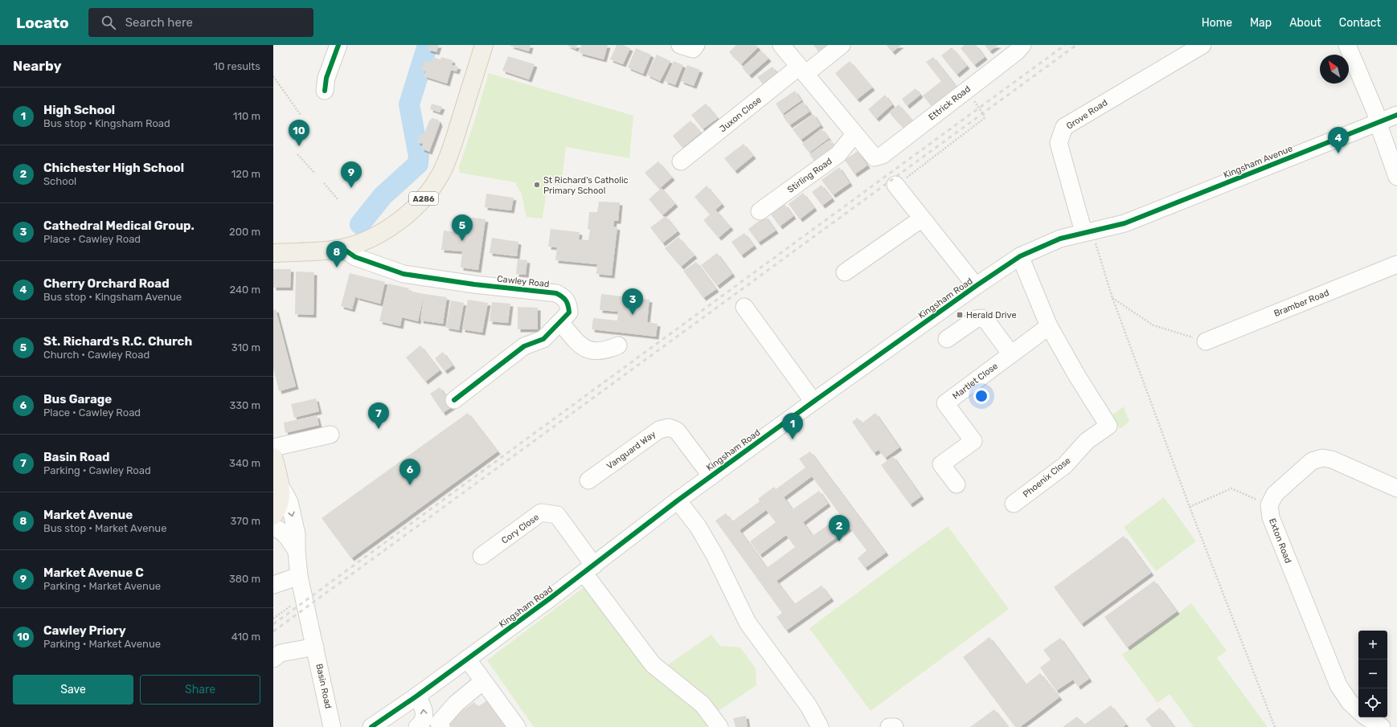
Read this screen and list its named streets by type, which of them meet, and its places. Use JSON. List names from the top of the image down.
{
  "streets": {
    "main road": ["A286"],
    "street": [
      "Ettrick Road",
      "Juxon Close",
      "Grove Road",
      "Kingsham Avenue",
      "Stirling Road",
      "Cawley Road",
      "Kingsham Road",
      "Bramber Road",
      "Martlet Close",
      "Vanguard Way",
      "Phoenix Close",
      "Cory Close",
      "Exton Road",
      "Basin Road"
    ]
  },
  "crossings": [
    ["Ettrick Road", "Stirling Road"],
    ["Grove Road", "Kingsham Road"],
    ["Kingsham Avenue", "Kingsham Road"],
    ["A286", "Cawley Road"],
    ["Kingsham Road", "Vanguard Way"],
    ["Kingsham Road", "Cory Close"],
    ["Martlet Close", "Phoenix Close"]
  ],
  "places": {
    "other": ["St Richard's Catholic Primary School"],
    "transit": ["Herald Drive"]
  },
  "north": "top left",
  "page": {
    "header": "Locato",
    "search": "Search here",
    "nav": [
      "Home",
      "Map",
      "About",
      "Contact"
    ],
    "heading": ["Nearby", "10 results"],
    "list": [
      {
        "mark": "1",
        "name": "High School",
        "note": "Bus stop · Kingsham Road",
        "value": "110 m"
      },
      {
        "mark": "2",
        "name": "Chichester High School",
        "note": "School",
        "value": "120 m"
      },
      {
        "mark": "3",
        "name": "Cathedral Medical Group.",
        "note": "Place · Cawley Road",
        "value": "200 m"
      },
      {
        "mark": "4",
        "name": "Cherry Orchard Road",
        "note": "Bus stop · Kingsham Avenue",
        "value": "240 m"
      },
      {
        "mark": "5",
        "name": "St. Richard's R.C. Church",
        "note": "Church · Cawley Road",
        "value": "310 m"
      },
      {
        "mark": "6",
        "name": "Bus Garage",
        "note": "Place · Cawley Road",
        "value": "330 m"
      },
      {
        "mark": "7",
        "name": "Basin Road",
        "note": "Parking · Cawley Road",
        "value": "340 m"
      },
      {
        "mark": "8",
        "name": "Market Avenue",
        "note": "Bus stop · Market Avenue",
        "value": "370 m"
      },
      {
        "mark": "9",
        "name": "Market Avenue C",
        "note": "Parking · Market Avenue",
        "value": "380 m"
      },
      {
        "mark": "10",
        "name": "Cawley Priory",
        "note": "Parking · Market Avenue",
        "value": "410 m"
      }
    ],
    "pins": [
      "10",
      "4",
      "9",
      "5",
      "8",
      "3",
      "7",
      "1",
      "6",
      "2"
    ],
    "map_buttons": ["+", "−"],
    "buttons": ["Save", "Share"]
  }
}
